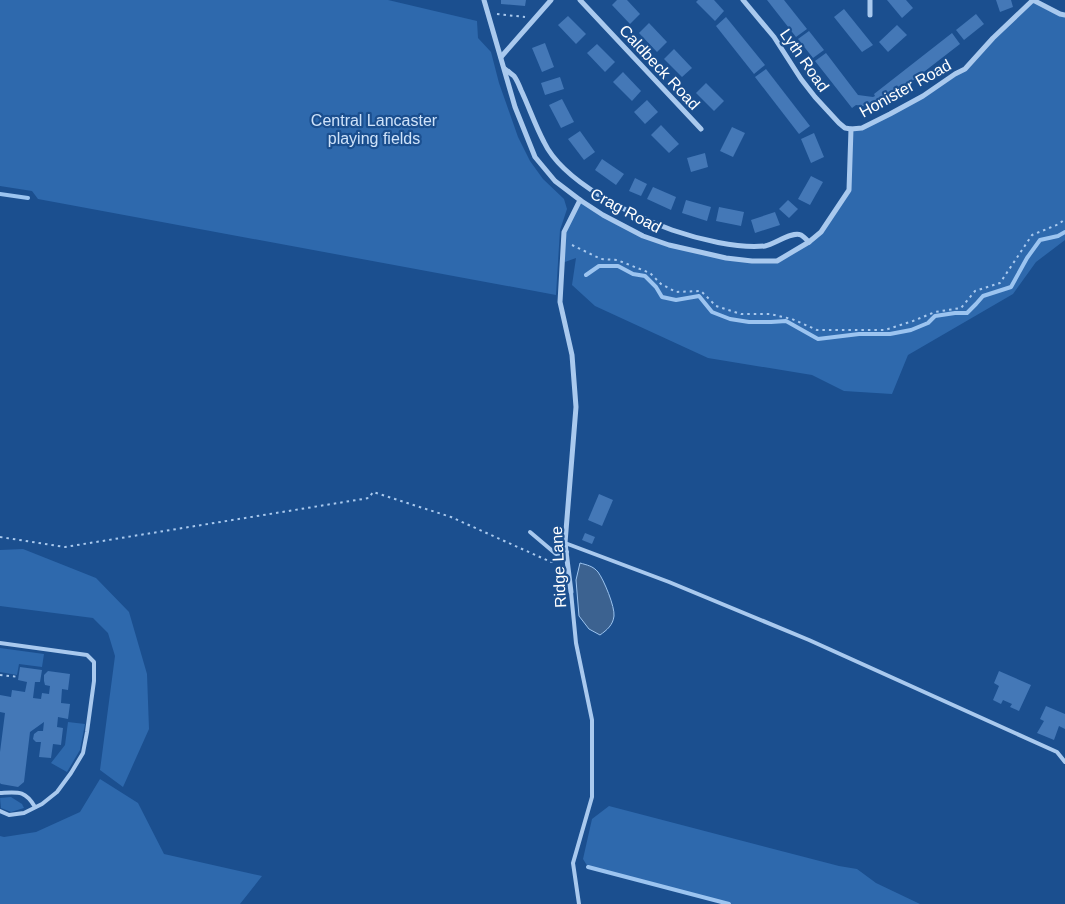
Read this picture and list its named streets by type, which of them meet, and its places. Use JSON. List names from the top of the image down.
{
  "streets": {
    "street": [
      "Lyth Road",
      "Caldbeck Road",
      "Honister Road",
      "Crag Road",
      "Ridge Lane"
    ]
  },
  "crossings": [
    ["Lyth Road", "Honister Road"],
    ["Lyth Road", "Crag Road"],
    ["Honister Road", "Crag Road"],
    ["Crag Road", "Ridge Lane"]
  ],
  "parks": ["Central Lancaster playing fields"]
}
